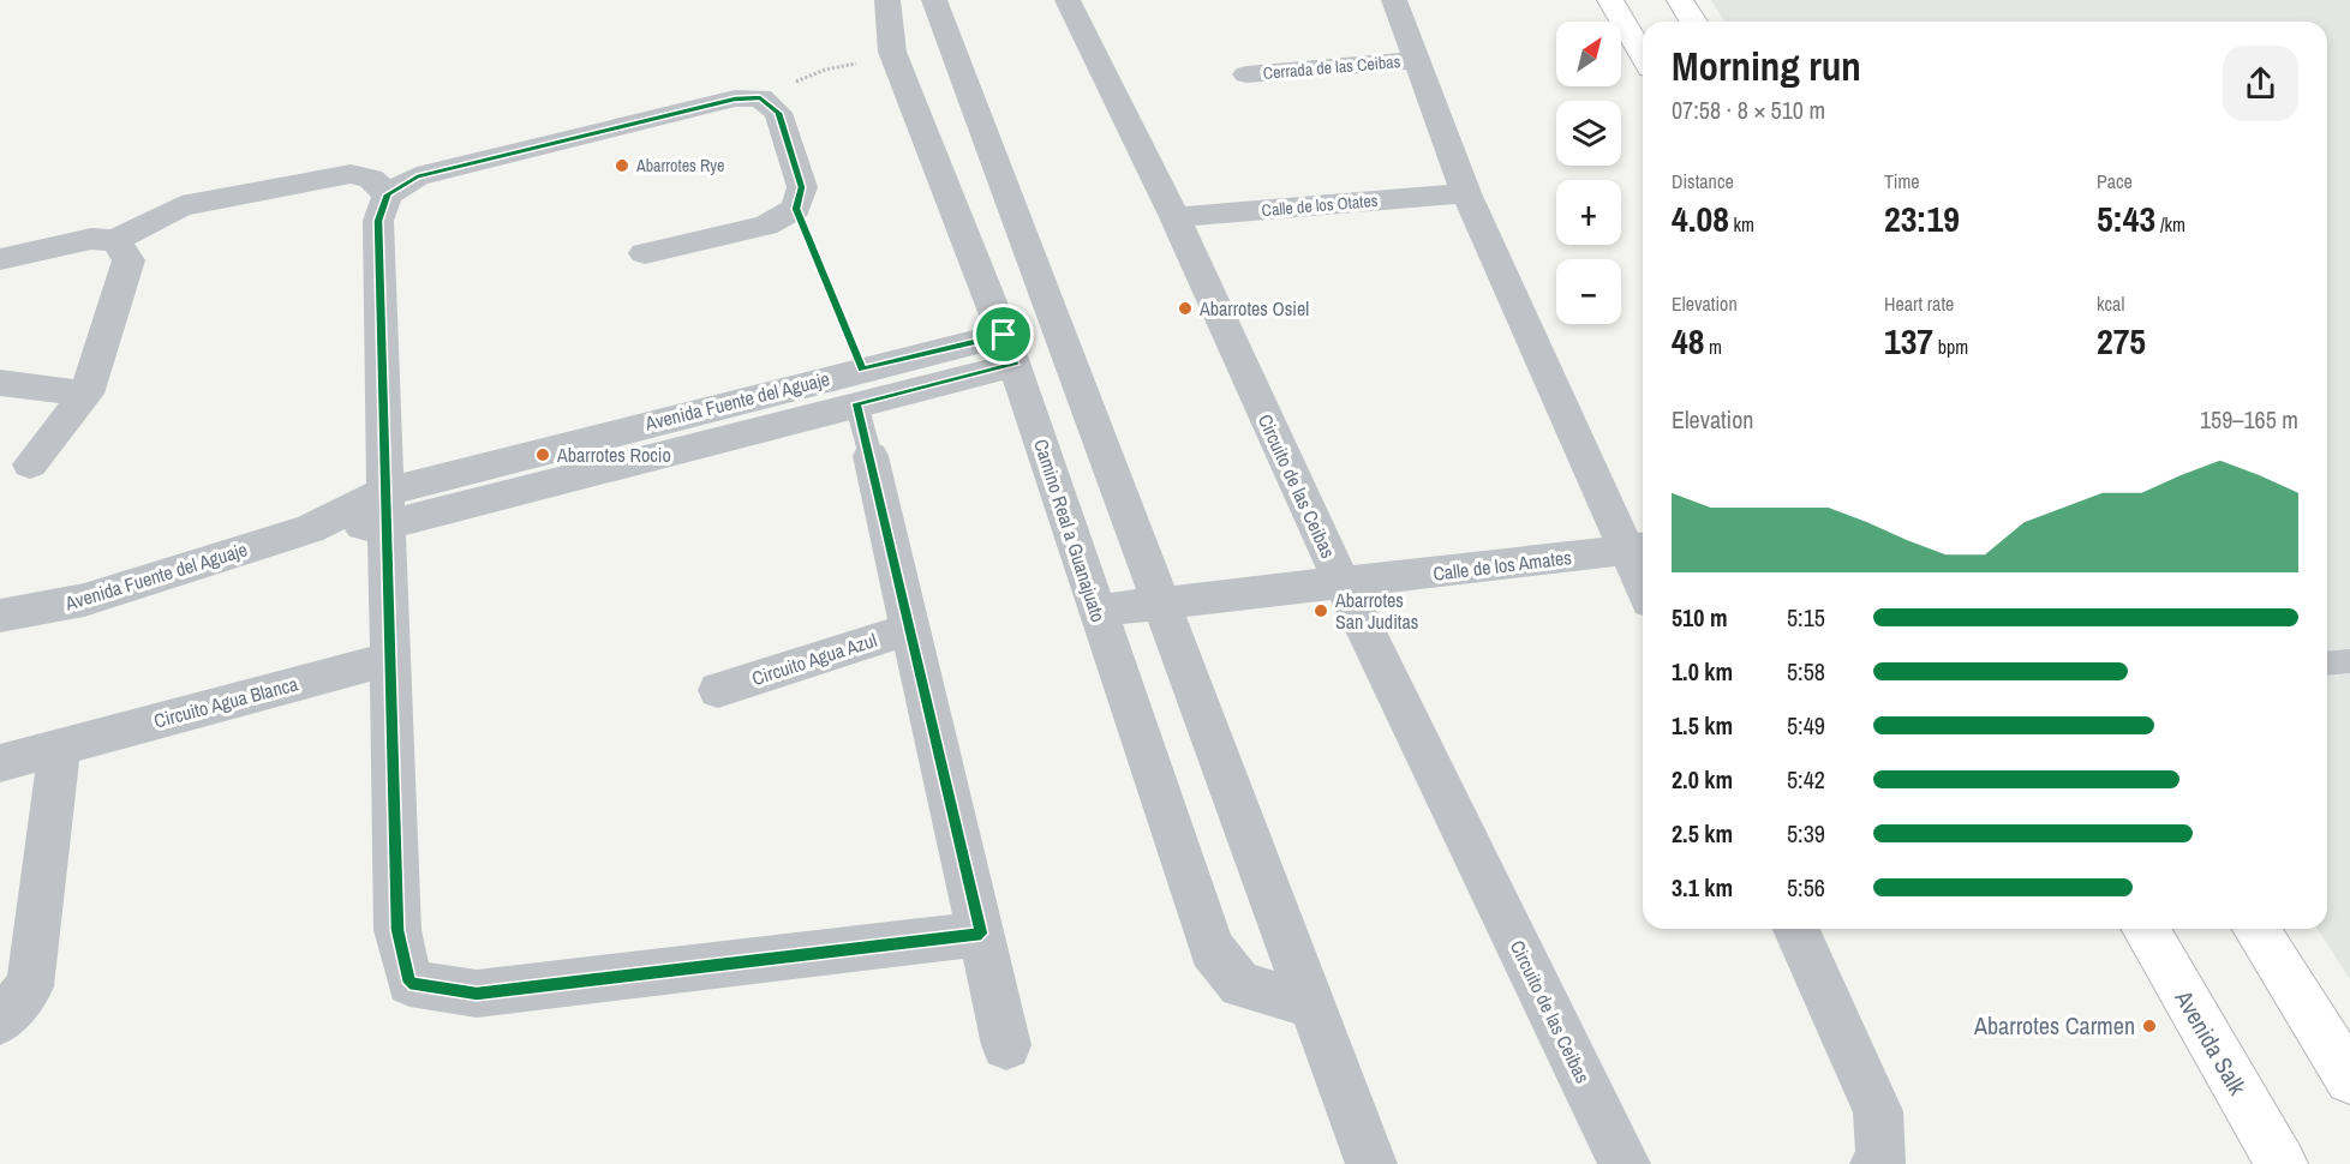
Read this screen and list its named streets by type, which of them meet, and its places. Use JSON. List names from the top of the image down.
{
  "streets": {
    "street": [
      "Cerrada de las Ceibas",
      "Calle de los Otates",
      "Avenida Fuente del Aguaje",
      "Circuito de las Ceibas",
      "Camino Real a Guanajuato",
      "Calle de los Amates",
      "Circuito Agua Azul",
      "Circuito Agua Blanca",
      "Avenida Salk"
    ]
  },
  "crossings": [
    ["Calle de los Otates", "Circuito de las Ceibas"],
    ["Avenida Fuente del Aguaje", "Camino Real a Guanajuato"],
    ["Circuito de las Ceibas", "Calle de los Amates"],
    ["Camino Real a Guanajuato", "Calle de los Amates"]
  ],
  "places": [
    "Abarrotes Rye",
    "Abarrotes Osiel",
    "Abarrotes Rocio",
    "Abarrotes San Juditas",
    "Abarrotes Carmen"
  ],
  "north": "top right",
  "page": {
    "map_buttons": ["+", "−"],
    "heading": ["Morning run", "07:58 · 8 × 510 m"],
    "stats": [
      ["Distance", "4.08 km"],
      ["Time", "23:19"],
      ["Pace", "5:43 /km"],
      ["Elevation", "48 m"],
      ["Heart rate", "137 bpm"],
      ["kcal", "275"]
    ],
    "chart": ["Elevation", "159–165 m"],
    "list": [
      {
        "name": "510 m",
        "note": "5:15"
      },
      {
        "name": "1.0 km",
        "note": "5:58"
      },
      {
        "name": "1.5 km",
        "note": "5:49"
      },
      {
        "name": "2.0 km",
        "note": "5:42"
      },
      {
        "name": "2.5 km",
        "note": "5:39"
      },
      {
        "name": "3.1 km",
        "note": "5:56"
      }
    ]
  }
}
